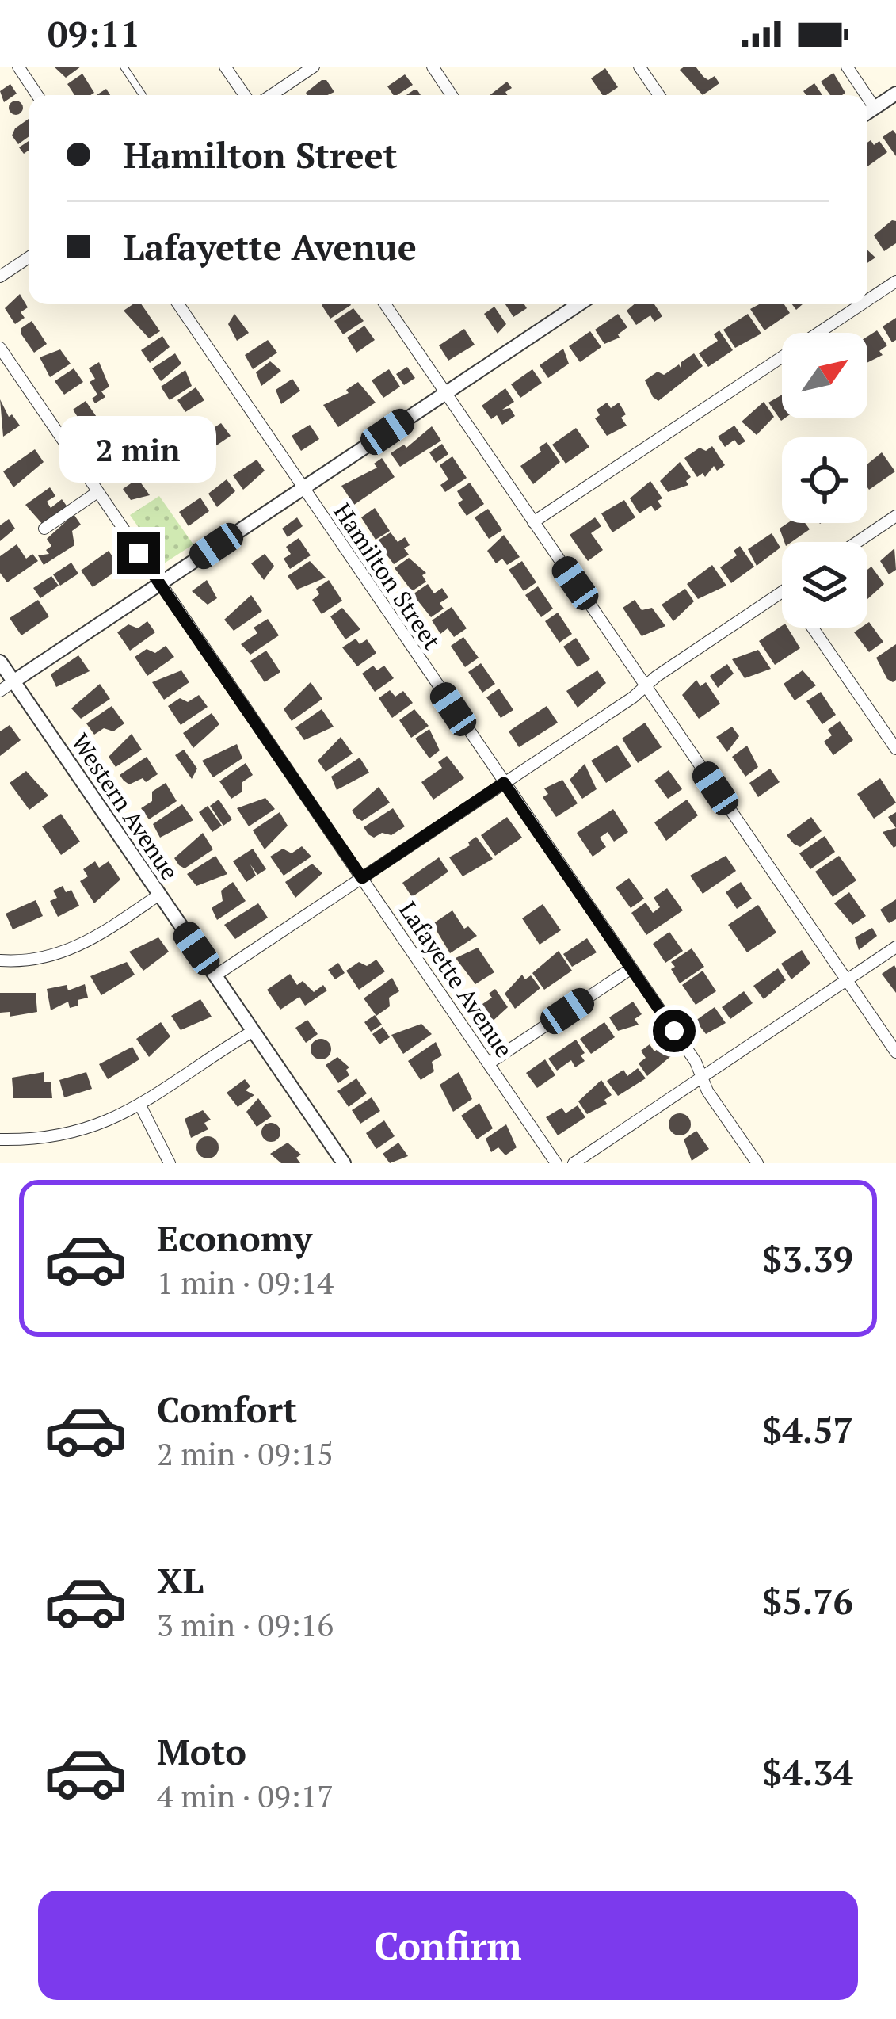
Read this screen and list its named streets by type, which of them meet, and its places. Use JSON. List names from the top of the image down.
{
  "streets": {
    "street": ["Hamilton Street", "Western Avenue", "Lafayette Avenue"]
  },
  "north": "top right",
  "page": {
    "status": "09:11",
    "banner": ["Hamilton Street", "Lafayette Avenue"],
    "bubble": "2 min",
    "list": [
      {
        "name": "Economy",
        "note": "1 min · 09:14",
        "value": "$3.39"
      },
      {
        "name": "Comfort",
        "note": "2 min · 09:15",
        "value": "$4.57"
      },
      {
        "name": "XL",
        "note": "3 min · 09:16",
        "value": "$5.76"
      },
      {
        "name": "Moto",
        "note": "4 min · 09:17",
        "value": "$4.34"
      }
    ],
    "buttons": "Confirm"
  }
}
